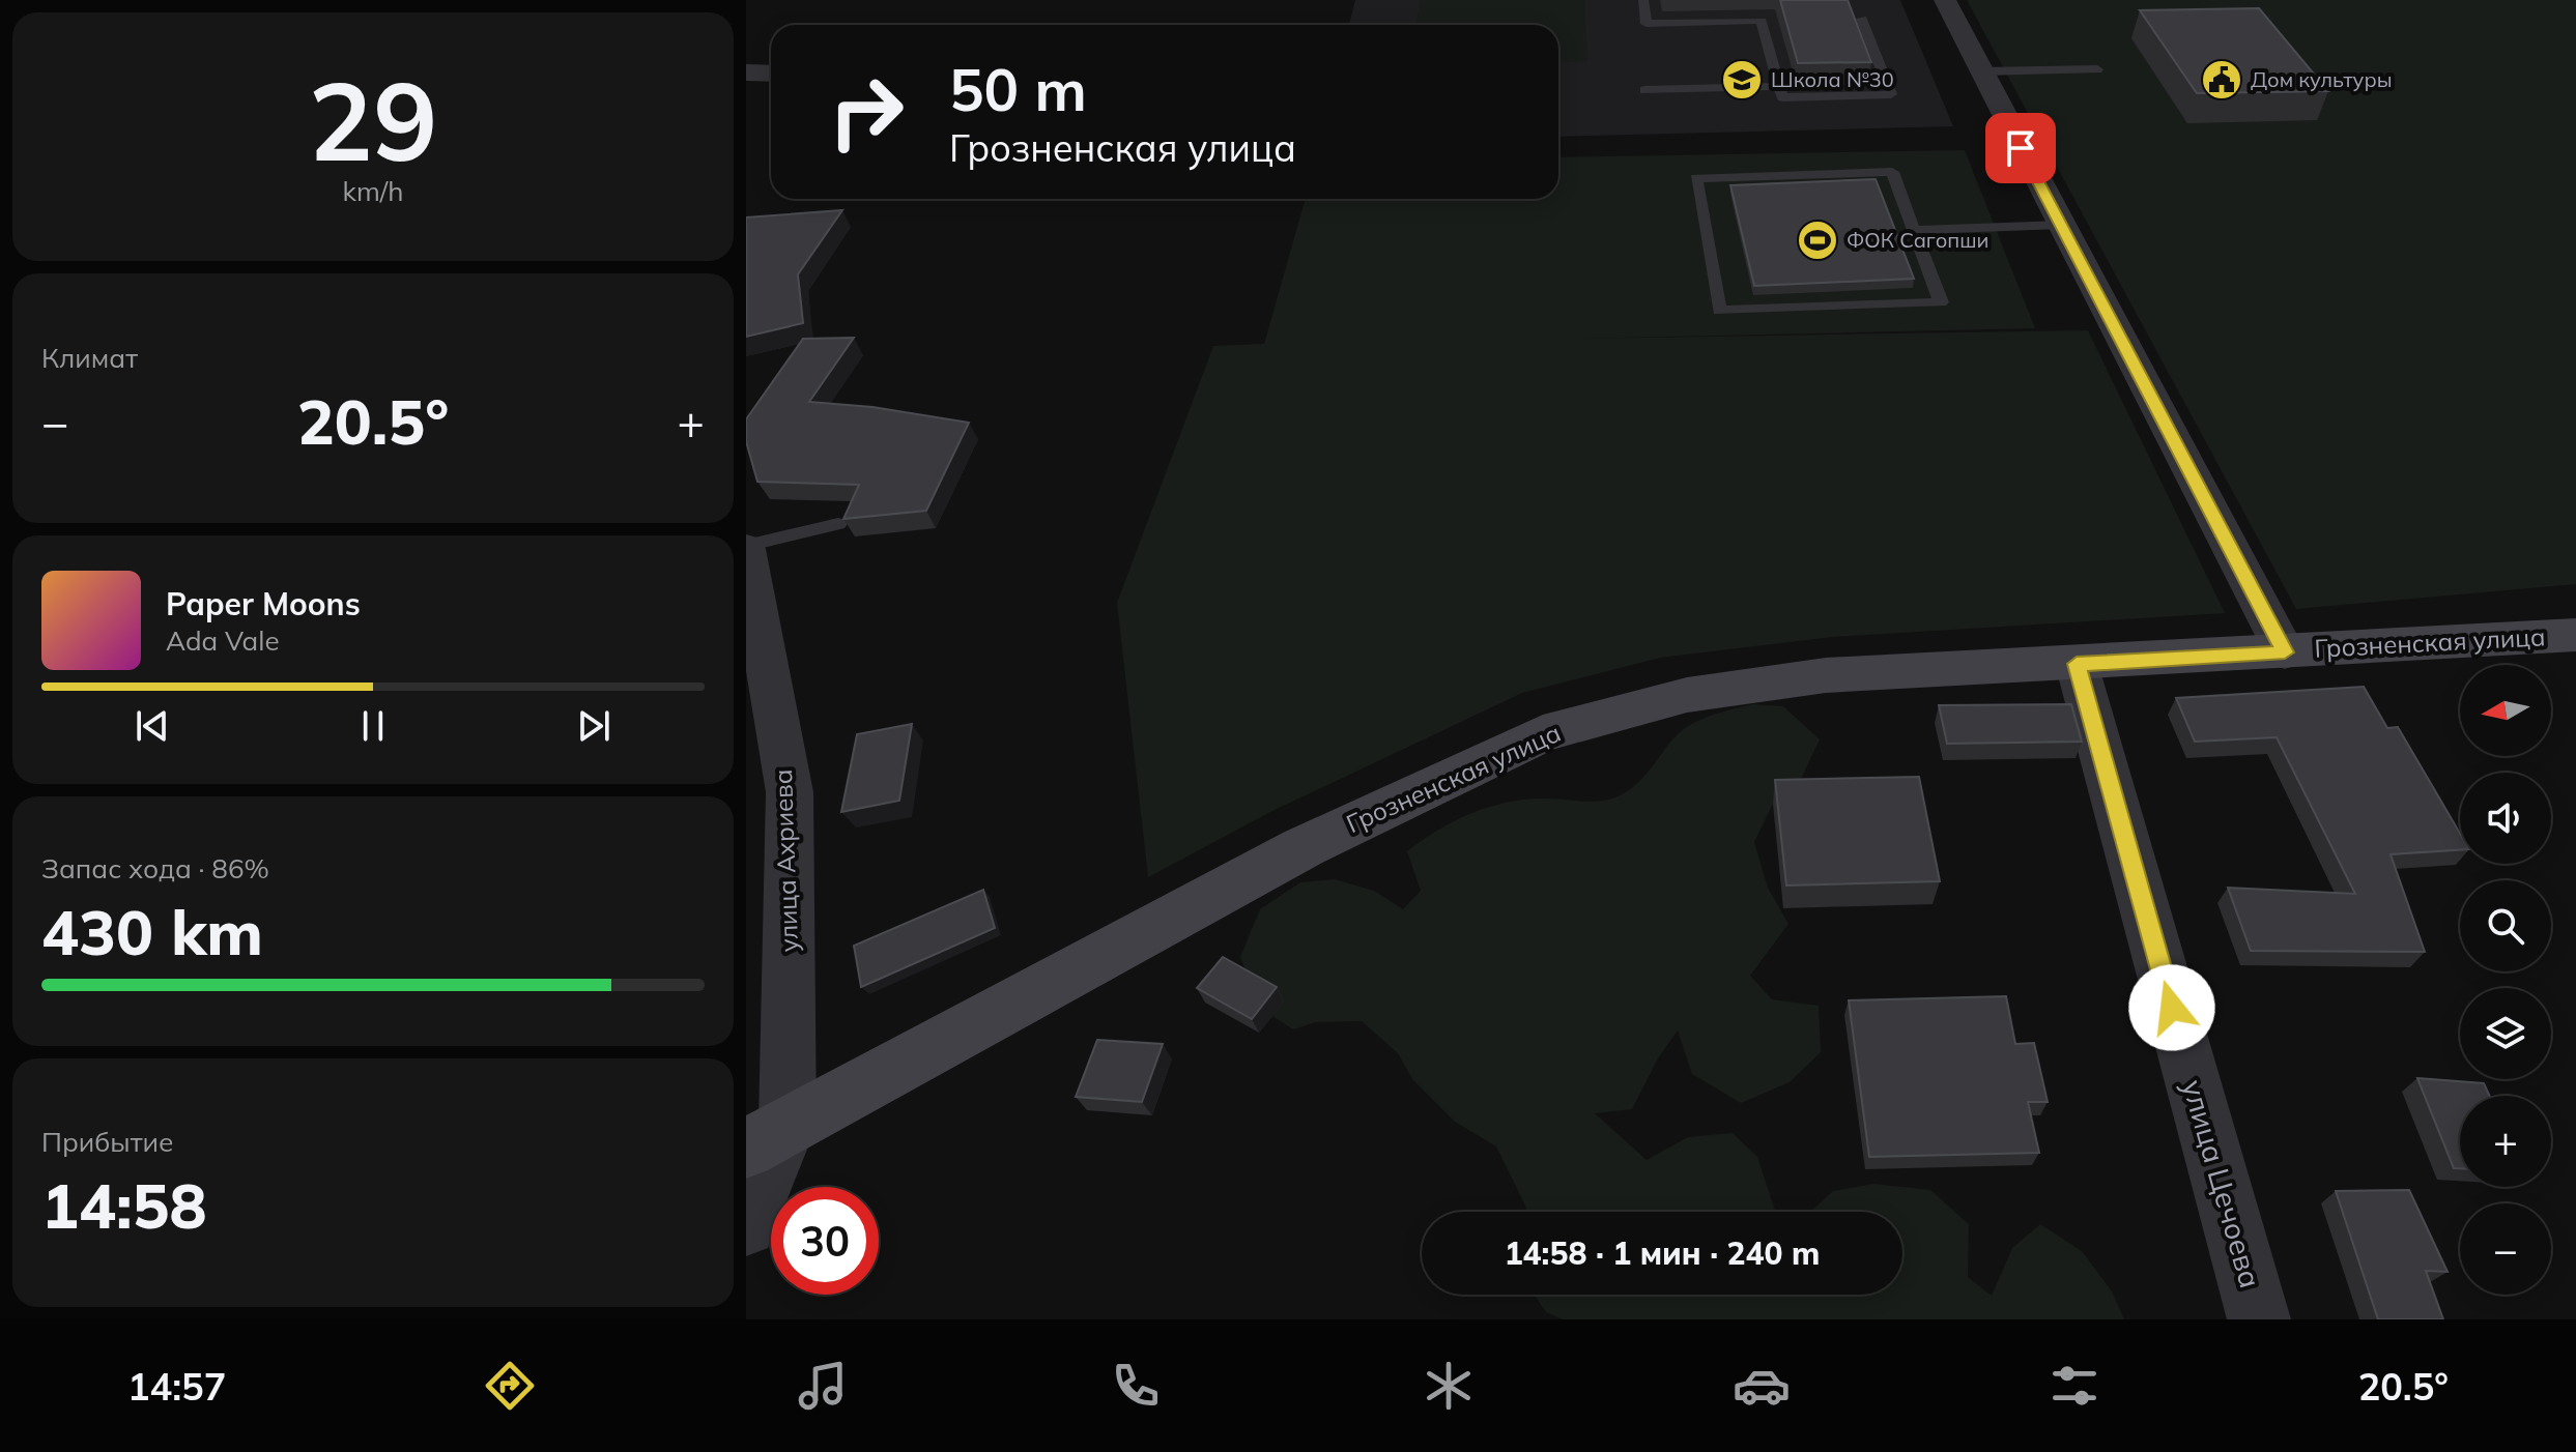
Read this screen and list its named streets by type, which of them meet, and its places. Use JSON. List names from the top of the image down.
{
  "streets": {
    "street": ["Грозненская улица", "улица Ахриева", "улица Цечоева"]
  },
  "crossings": [
    ["Грозненская улица", "улица Ахриева"],
    ["Грозненская улица", "улица Цечоева"]
  ],
  "places": {
    "school or university": ["Школа №30"],
    "public building": ["Дом культуры"],
    "sports": ["ФОК Сагопши"]
  },
  "north": "left",
  "page": {
    "tile": [
      ["29", "km/h"],
      "Климат",
      ["Запас хода · 86%", "430 km"],
      ["Прибытие", "14:58"]
    ],
    "turn": ["50 m", "Грозненская улица"],
    "heat": ["−", "20.5°", "+"],
    "song": ["Paper Moons", "Ada Vale"],
    "map_buttons": ["+", "−"],
    "limit": "30",
    "trip": "14:58 · 1 мин · 240 m",
    "tabs": ["14:57", "20.5°"]
  }
}
